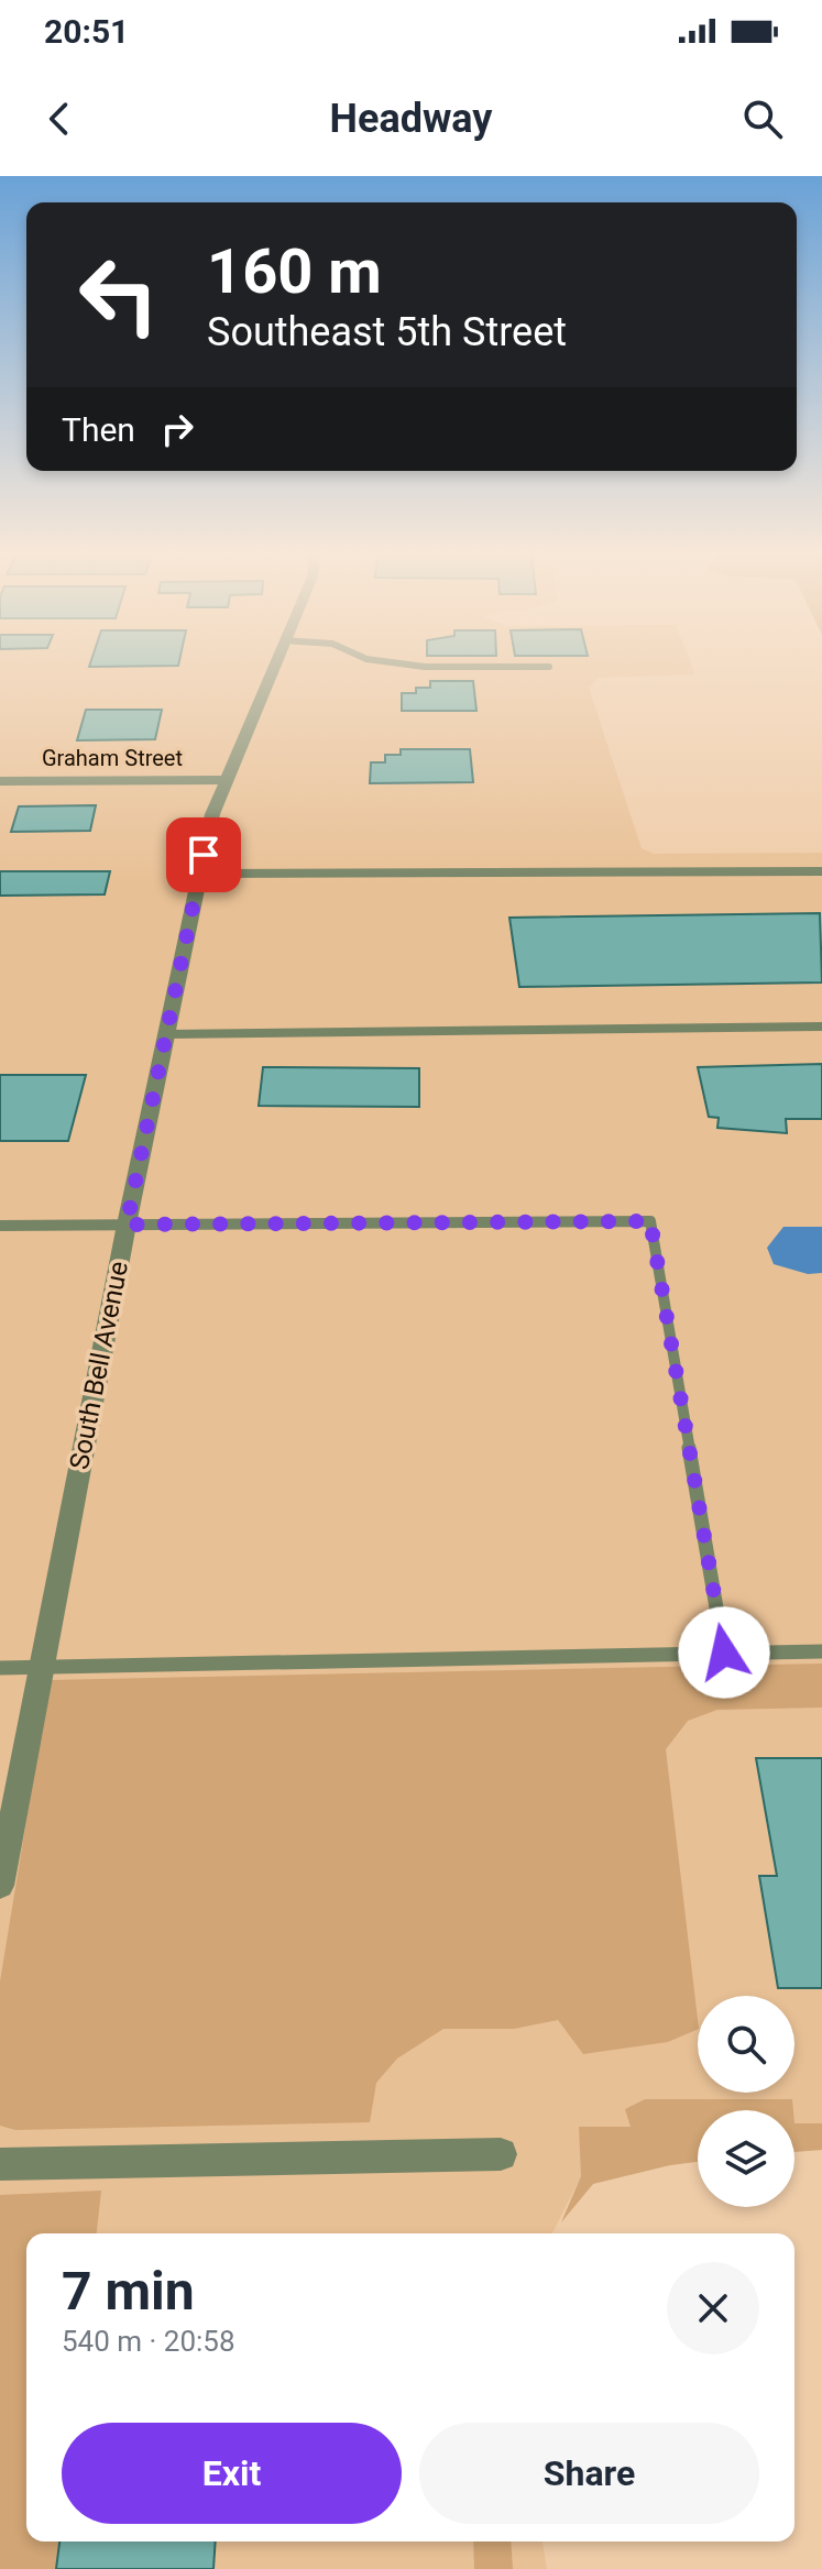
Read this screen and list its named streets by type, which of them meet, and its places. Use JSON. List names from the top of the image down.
{
  "streets": {
    "street": ["Graham Street", "South Bell Avenue"]
  },
  "crossings": [
    ["Graham Street", "South Bell Avenue"]
  ],
  "page": {
    "status": "20:51",
    "header": "Headway",
    "turn": ["160 m", "Southeast 5th Street"],
    "then": "Then",
    "heading": ["7 min", "540 m · 20:58"],
    "buttons": ["Exit", "Share"]
  }
}
